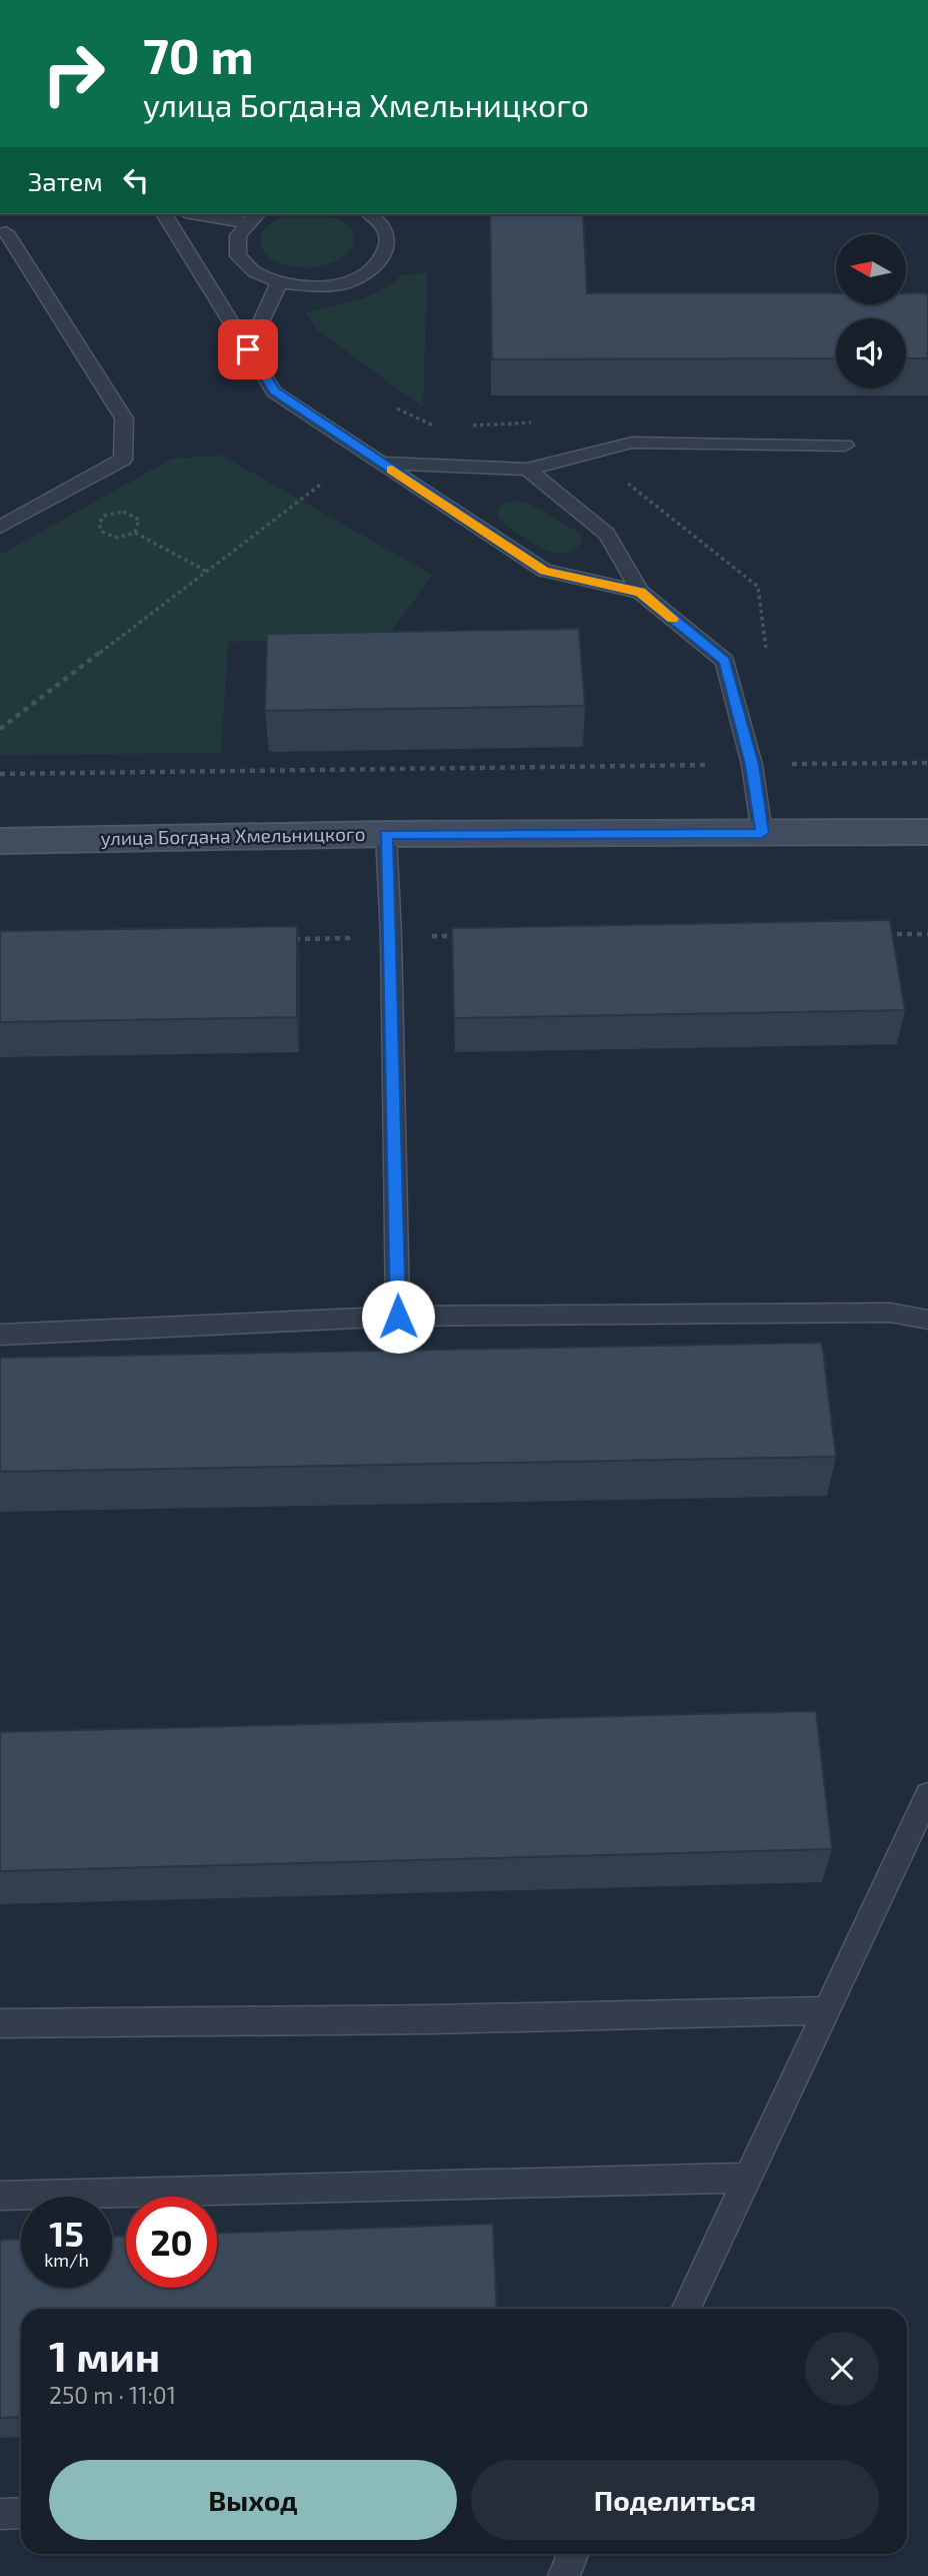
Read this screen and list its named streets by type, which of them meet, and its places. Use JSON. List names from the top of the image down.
{
  "streets": {
    "main road": ["улица Богдана Хмельницкого"]
  },
  "north": "left",
  "page": {
    "turn": ["70 m", "улица Богдана Хмельницкого"],
    "then": "Затем",
    "speed": "15 km/h",
    "limit": "20",
    "heading": ["1 мин", "250 m · 11:01"],
    "buttons": ["Выход", "Поделиться"]
  }
}
